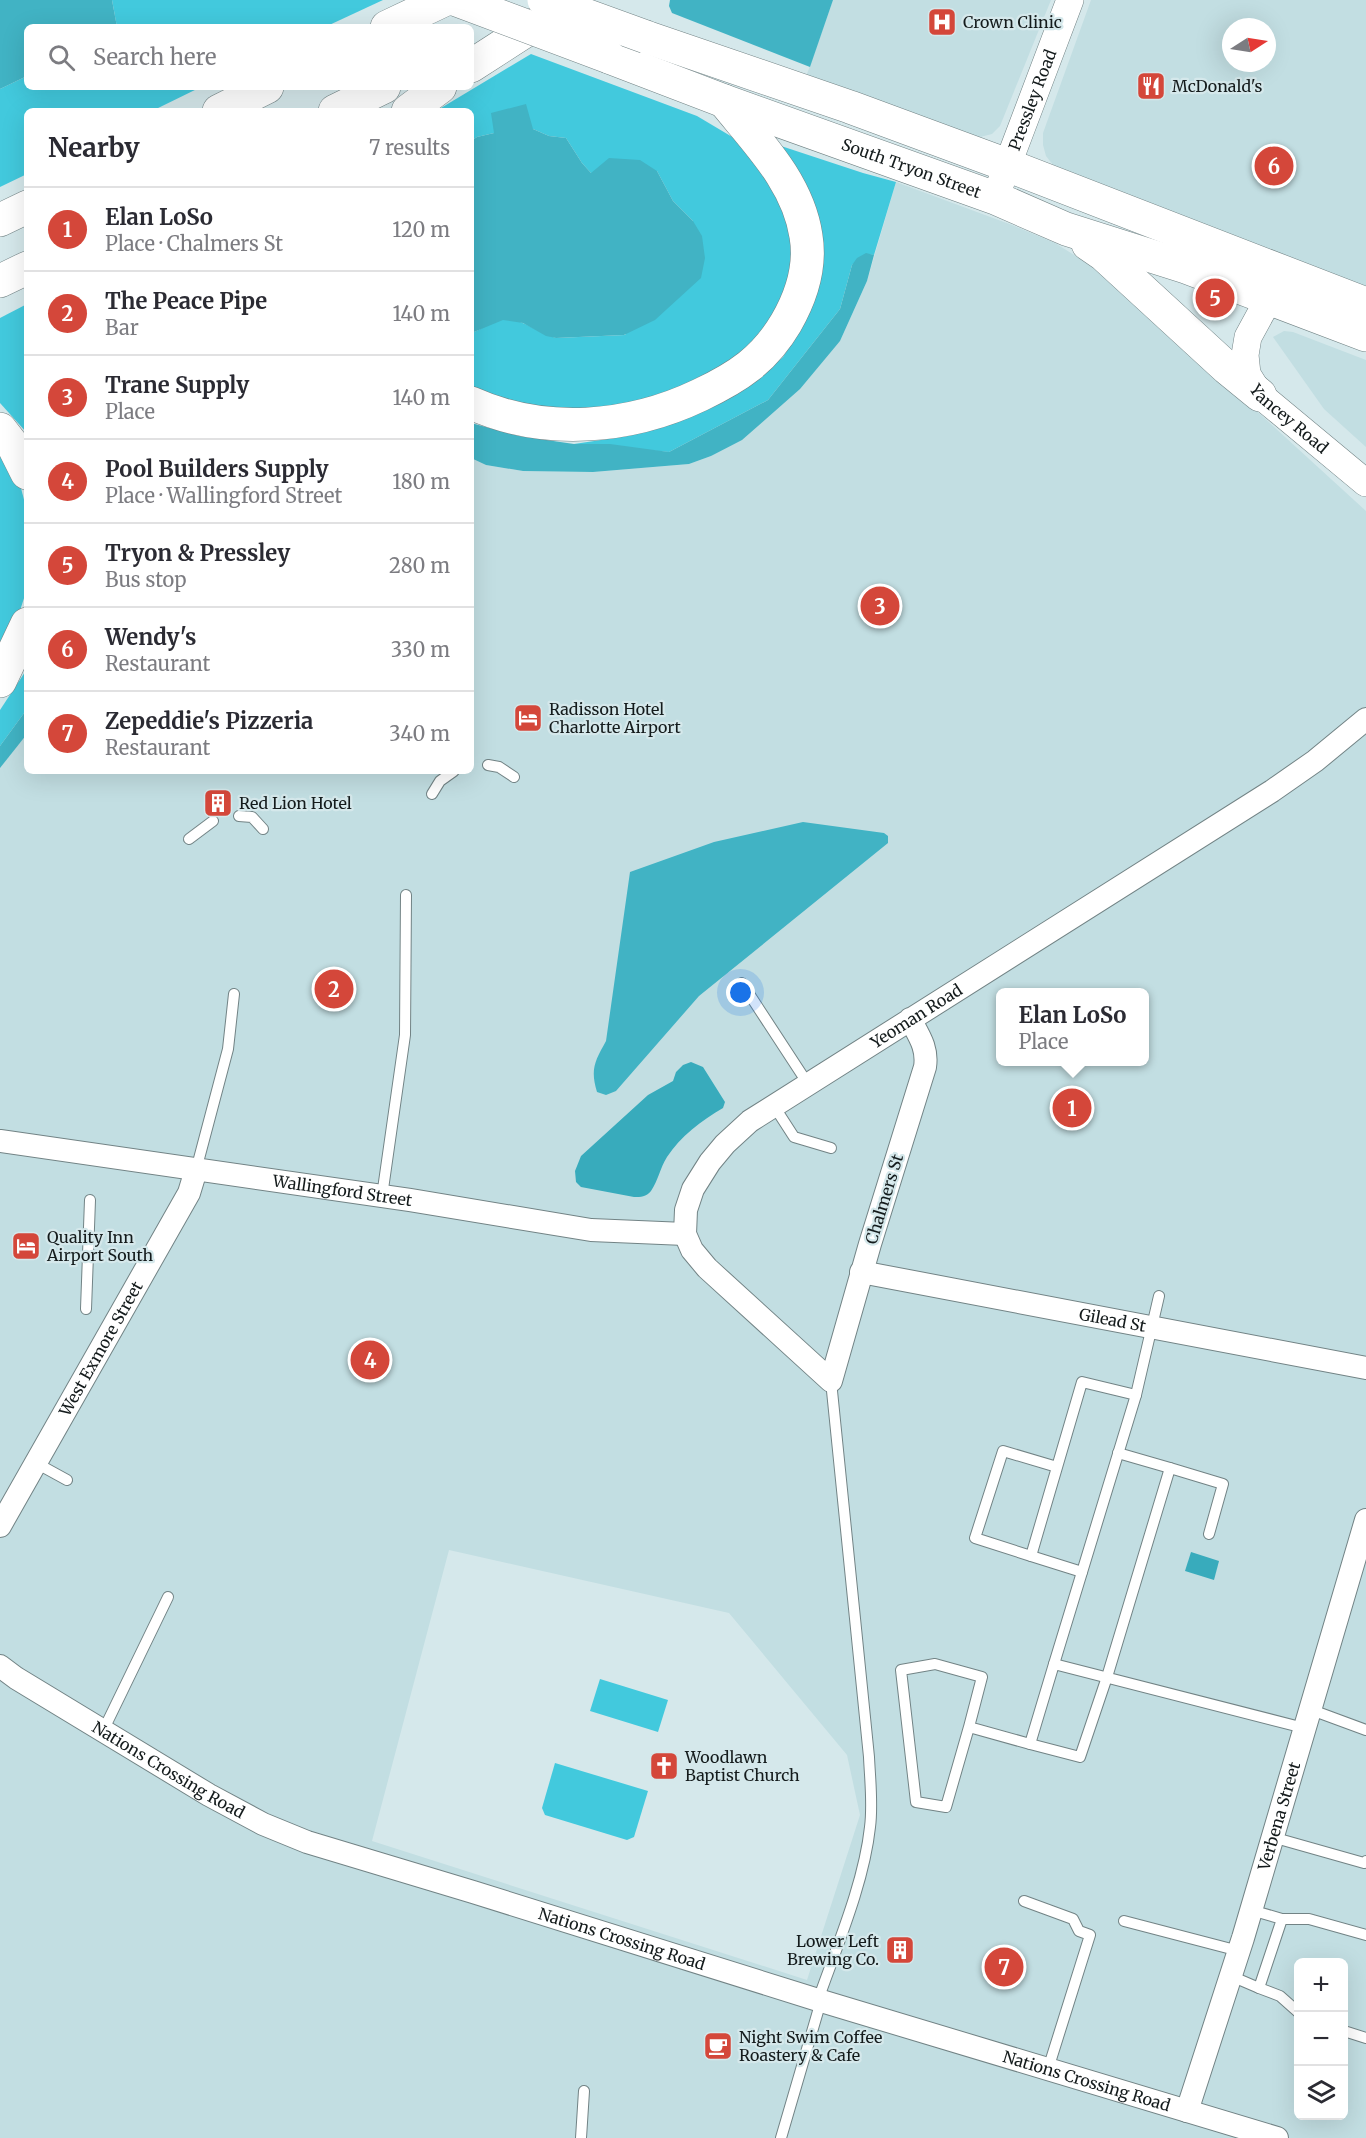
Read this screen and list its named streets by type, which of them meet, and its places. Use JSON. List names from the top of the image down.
{
  "streets": {
    "main road": ["South Tryon Street"],
    "street": [
      "Pressley Road",
      "Yancey Road",
      "Yeoman Road",
      "Wallingford Street",
      "Chalmers St",
      "Gilead St",
      "West Exmore Street",
      "Nations Crossing Road",
      "Verbena Street"
    ]
  },
  "crossings": [
    ["Pressley Road", "South Tryon Street"],
    ["South Tryon Street", "Yancey Road"],
    ["Yeoman Road", "Wallingford Street"],
    ["Yeoman Road", "Chalmers St"],
    ["Wallingford Street", "West Exmore Street"],
    ["Chalmers St", "Gilead St"],
    ["Nations Crossing Road", "Verbena Street"]
  ],
  "places": {
    "hospital": ["Crown Clinic"],
    "restaurant": ["McDonald's"],
    "hotel": ["Radisson Hotel Charlotte Airport", "Quality Inn Airport South"],
    "building": ["Red Lion Hotel", "Lower Left Brewing Co."],
    "church": ["Woodlawn Baptist Church"],
    "cafe": ["Night Swim Coffee Roastery & Cafe"]
  },
  "north": "right",
  "page": {
    "search": "Search here",
    "heading": ["Nearby", "7 results"],
    "pins": [
      "6",
      "5",
      "3",
      "2",
      "1",
      "4",
      "7"
    ],
    "list": [
      {
        "mark": "1",
        "name": "Elan LoSo",
        "note": "Place · Chalmers St",
        "value": "120 m"
      },
      {
        "mark": "2",
        "name": "The Peace Pipe",
        "note": "Bar",
        "value": "140 m"
      },
      {
        "mark": "3",
        "name": "Trane Supply",
        "note": "Place",
        "value": "140 m"
      },
      {
        "mark": "4",
        "name": "Pool Builders Supply",
        "note": "Place · Wallingford Street",
        "value": "180 m"
      },
      {
        "mark": "5",
        "name": "Tryon & Pressley",
        "note": "Bus stop",
        "value": "280 m"
      },
      {
        "mark": "6",
        "name": "Wendy's",
        "note": "Restaurant",
        "value": "330 m"
      },
      {
        "mark": "7",
        "name": "Zepeddie's Pizzeria",
        "note": "Restaurant",
        "value": "340 m"
      }
    ],
    "popup": ["Elan LoSo", "Place"],
    "map_buttons": ["+", "−"]
  }
}
